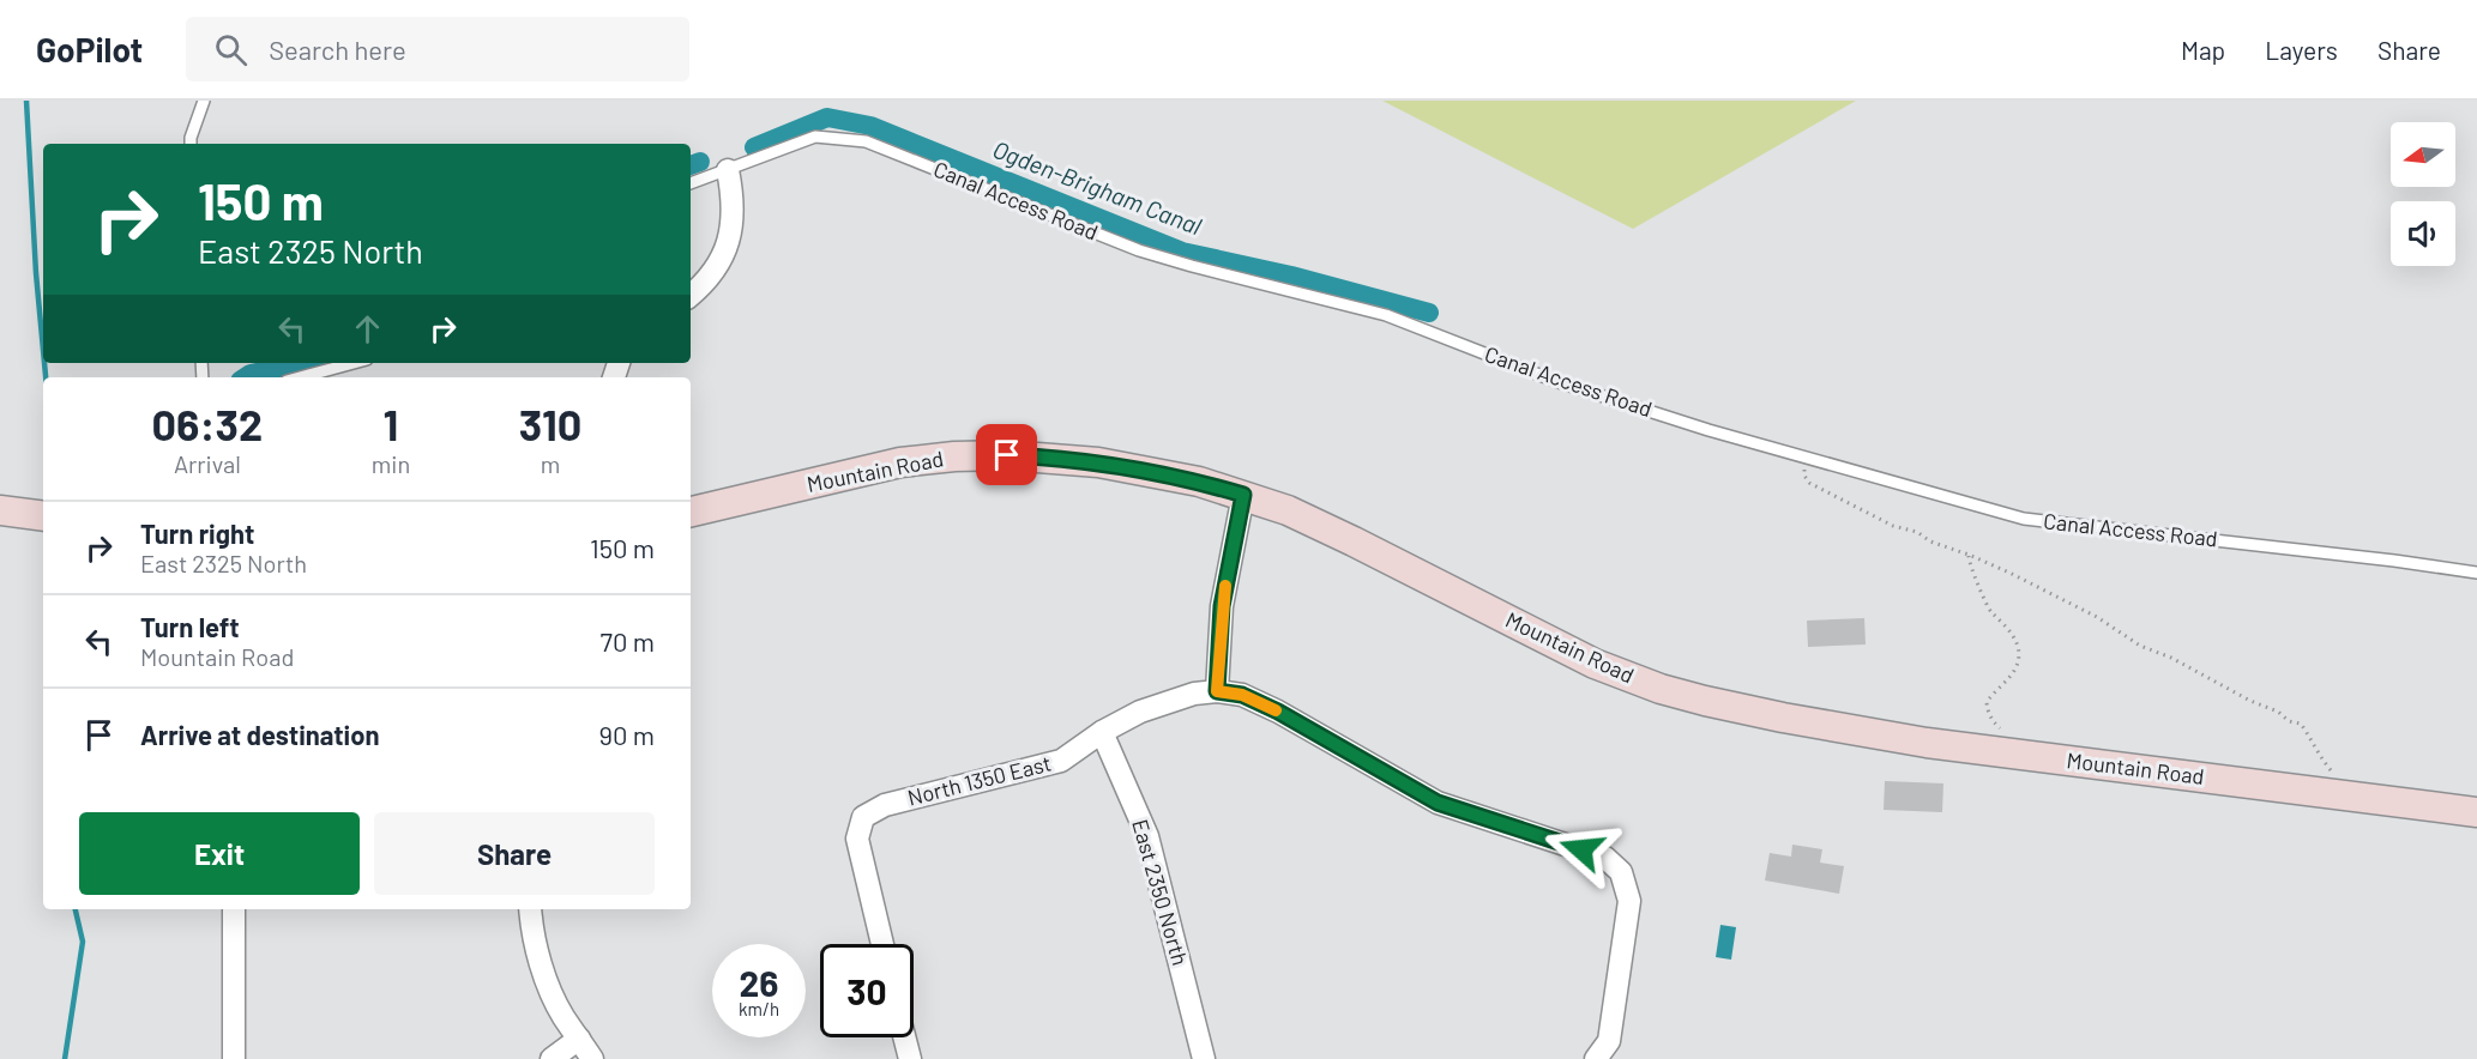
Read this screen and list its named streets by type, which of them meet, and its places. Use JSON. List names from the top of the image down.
{
  "streets": {
    "street": ["Mountain Road", "North 1350 East", "East 2350 North"],
    "lane": ["Canal Access Road"]
  },
  "crossings": [
    ["North 1350 East", "East 2350 North"]
  ],
  "water": ["Ogden-Brigham Canal"],
  "north": "left",
  "page": {
    "header": "GoPilot",
    "search": "Search here",
    "nav": ["Map", "Layers", "Share"],
    "turn": ["150 m", "East 2325 North"],
    "eta": [
      "06:32",
      "Arrival",
      "1",
      "min",
      "310",
      "m"
    ],
    "list": [
      {
        "name": "Turn right",
        "note": "East 2325 North",
        "value": "150 m"
      },
      {
        "name": "Turn left",
        "note": "Mountain Road",
        "value": "70 m"
      },
      {
        "name": "Arrive at destination",
        "value": "90 m"
      }
    ],
    "buttons": ["Exit", "Share"],
    "speed": "26 km/h",
    "limit": "30"
  }
}
